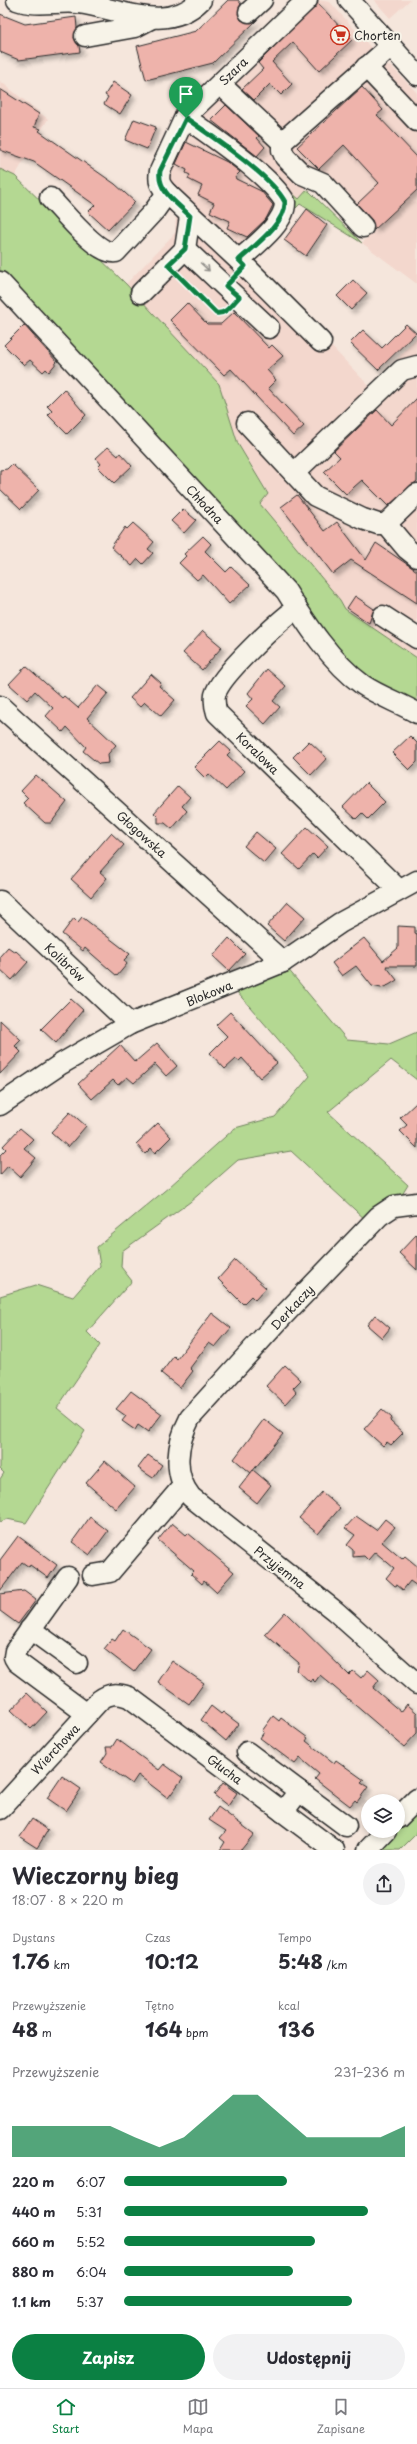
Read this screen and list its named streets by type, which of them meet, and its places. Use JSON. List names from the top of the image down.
{
  "streets": {
    "street": [
      "Szara",
      "Chłodna",
      "Koralowa",
      "Głogowska",
      "Kolibrów",
      "Blokowa",
      "Derkaczy",
      "Przyjemna",
      "Wierchowa",
      "Głucha"
    ]
  },
  "crossings": [
    ["Chłodna", "Koralowa"],
    ["Koralowa", "Blokowa"],
    ["Głogowska", "Blokowa"],
    ["Kolibrów", "Blokowa"],
    ["Derkaczy", "Przyjemna"],
    ["Wierchowa", "Głucha"]
  ],
  "places": {
    "supermarket": ["Chorten"]
  },
  "page": {
    "heading": ["Wieczorny bieg", "18:07 · 8 × 220 m"],
    "stats": [
      ["Dystans", "1.76 km"],
      ["Czas", "10:12"],
      ["Tempo", "5:48 /km"],
      ["Przewyższenie", "48 m"],
      ["Tętno", "164 bpm"],
      ["kcal", "136"]
    ],
    "chart": ["Przewyższenie", "231–236 m"],
    "list": [
      {
        "name": "220 m",
        "note": "6:07"
      },
      {
        "name": "440 m",
        "note": "5:31"
      },
      {
        "name": "660 m",
        "note": "5:52"
      },
      {
        "name": "880 m",
        "note": "6:04"
      },
      {
        "name": "1.1 km",
        "note": "5:37"
      }
    ],
    "buttons": ["Zapisz", "Udostępnij"],
    "tabs": ["Start", "Mapa", "Zapisane"]
  }
}
